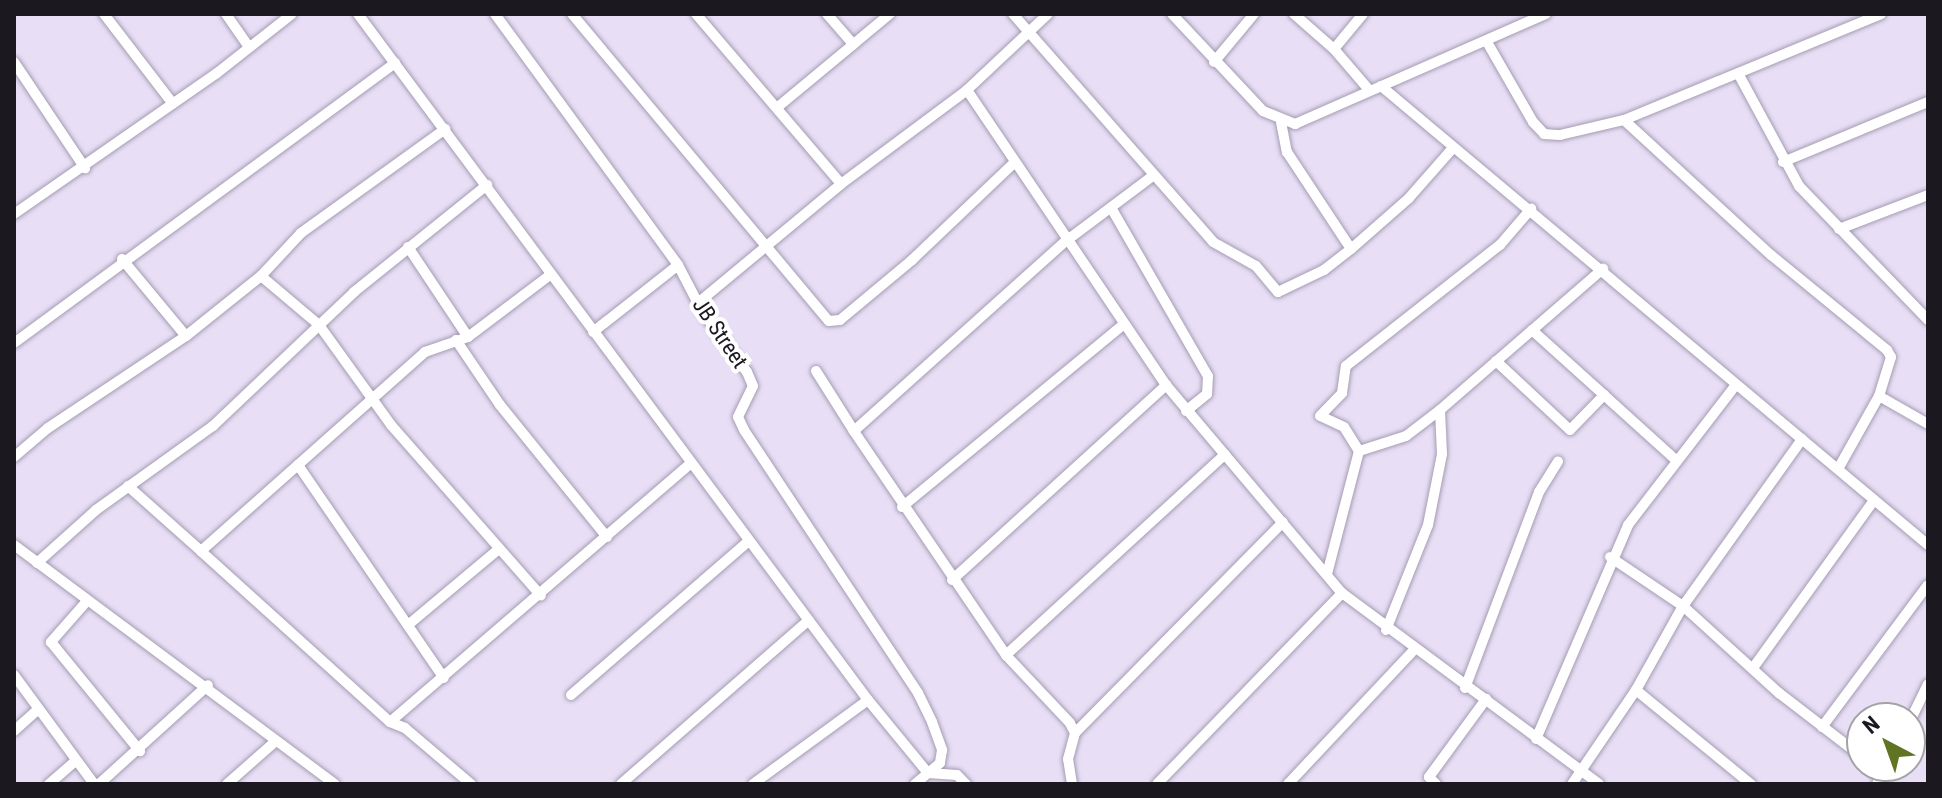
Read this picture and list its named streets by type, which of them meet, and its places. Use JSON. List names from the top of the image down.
{
  "streets": {
    "street": ["JB Street"]
  },
  "north": "top left"
}
